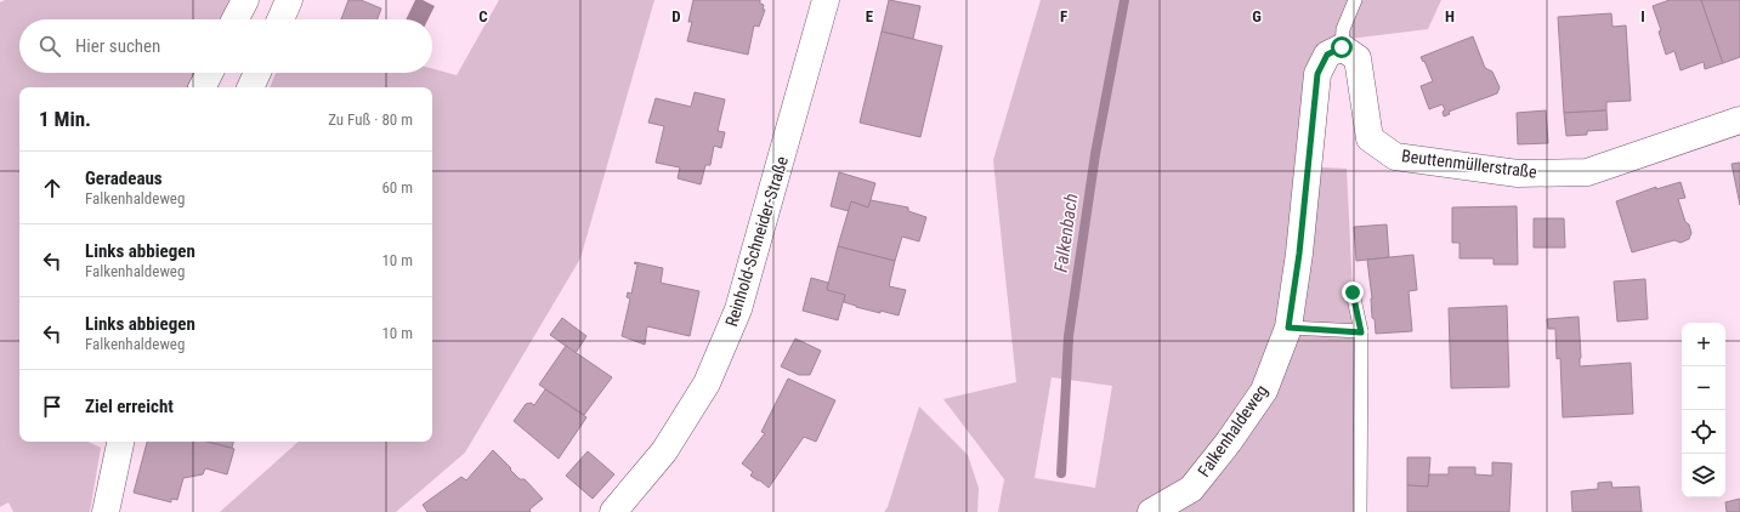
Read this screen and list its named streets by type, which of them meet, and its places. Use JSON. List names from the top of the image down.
{
  "streets": {
    "street": ["Beuttenmüllerstraße", "Reinhold-Schneider-Straße", "Falkenhaldeweg"]
  },
  "crossings": [
    ["Beuttenmüllerstraße", "Falkenhaldeweg"]
  ],
  "water": ["Falkenbach"],
  "page": {
    "search": "Hier suchen",
    "heading": ["1 Min.", "Zu Fuß · 80 m"],
    "list": [
      ["Geradeaus", "Falkenhaldeweg", "60 m"],
      ["Links abbiegen", "Falkenhaldeweg", "10 m"],
      ["Links abbiegen", "Falkenhaldeweg", "10 m"],
      "Ziel erreicht"
    ],
    "map_buttons": ["+", "−"]
  },
  "grid": {
    "columns": [
      "C",
      "D",
      "E",
      "F",
      "G",
      "H",
      "I"
    ]
  }
}
